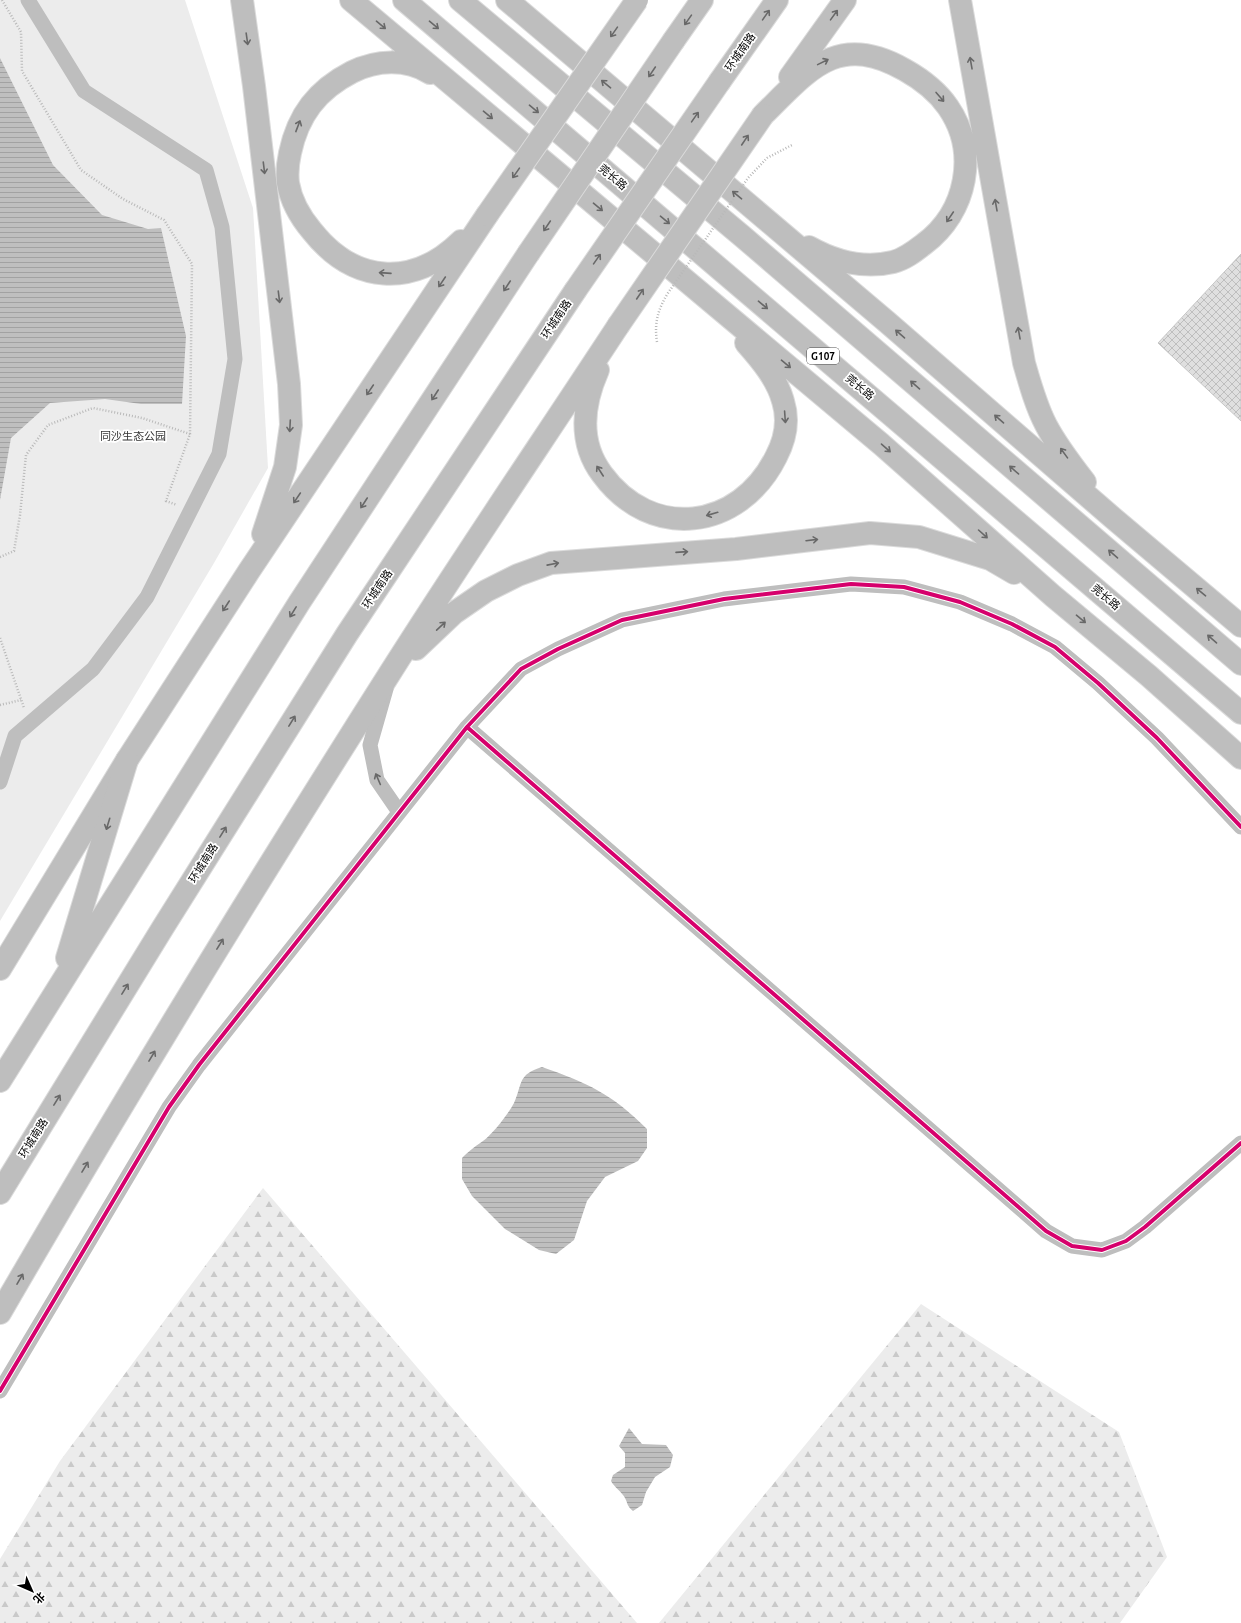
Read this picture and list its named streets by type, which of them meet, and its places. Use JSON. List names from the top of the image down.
{
  "streets": {
    "main road": ["环城南路", "莞长路", "G107"]
  },
  "parks": ["同沙生态公园"],
  "north": "bottom right"
}
